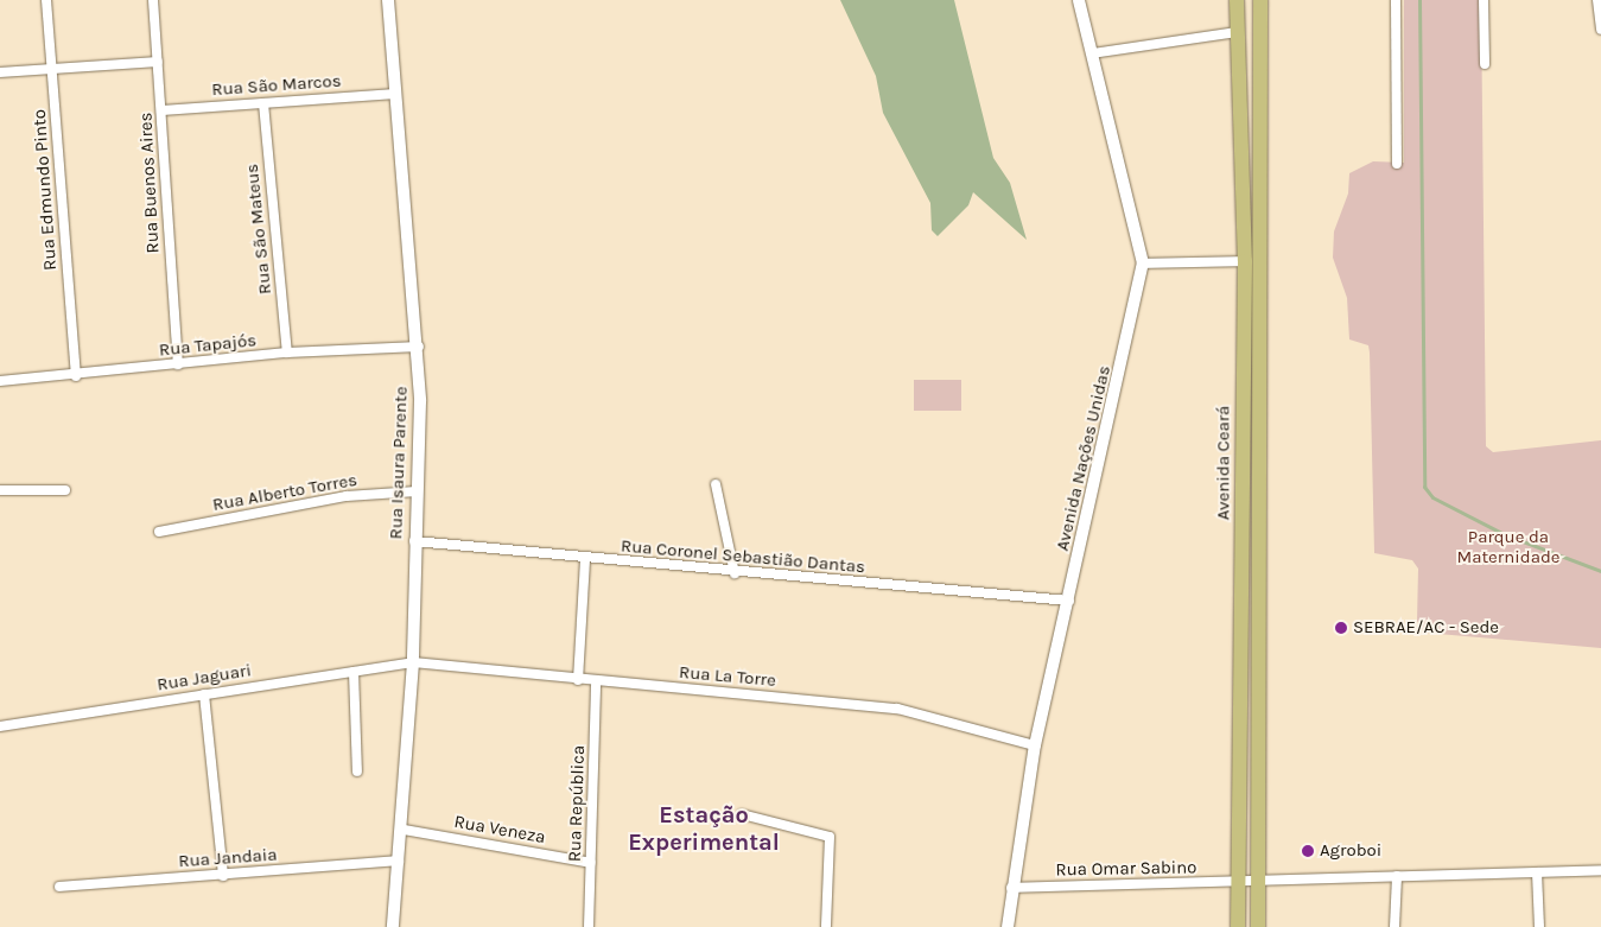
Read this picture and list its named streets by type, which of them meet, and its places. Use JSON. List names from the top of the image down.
{
  "streets": {
    "main road": ["Avenida Ceará"],
    "street": [
      "Rua São Marcos",
      "Rua Buenos Aires",
      "Rua Edmundo Pinto",
      "Rua São Mateus",
      "Rua Tapajós",
      "Avenida Nações Unidas",
      "Rua Isaura Parente",
      "Rua Alberto Torres",
      "Rua Coronel Sebastião Dantas",
      "Rua La Torre",
      "Rua Jaguari",
      "Rua República",
      "Rua Veneza",
      "Rua Jandaia",
      "Rua Omar Sabino"
    ]
  },
  "crossings": [
    ["Rua São Marcos", "Rua Buenos Aires"],
    ["Rua São Marcos", "Rua São Mateus"],
    ["Rua São Marcos", "Rua Isaura Parente"],
    ["Rua Buenos Aires", "Rua Tapajós"],
    ["Rua Edmundo Pinto", "Rua Tapajós"],
    ["Rua São Mateus", "Rua Tapajós"],
    ["Rua Tapajós", "Rua Isaura Parente"],
    ["Avenida Nações Unidas", "Rua Coronel Sebastião Dantas"],
    ["Avenida Nações Unidas", "Rua La Torre"],
    ["Avenida Nações Unidas", "Rua Omar Sabino"],
    ["Rua Isaura Parente", "Rua Alberto Torres"],
    ["Rua Isaura Parente", "Rua Coronel Sebastião Dantas"],
    ["Rua Isaura Parente", "Rua La Torre"],
    ["Rua Isaura Parente", "Rua Jaguari"],
    ["Rua Isaura Parente", "Rua Veneza"],
    ["Rua Isaura Parente", "Rua Jandaia"],
    ["Avenida Ceará", "Rua Omar Sabino"],
    ["Rua La Torre", "Rua Jaguari"],
    ["Rua La Torre", "Rua República"],
    ["Rua República", "Rua Veneza"]
  ],
  "districts": ["Estação Experimental"],
  "parks": ["Parque da Maternidade"],
  "places": ["SEBRAE/AC - Sede", "Agroboi"]
}
